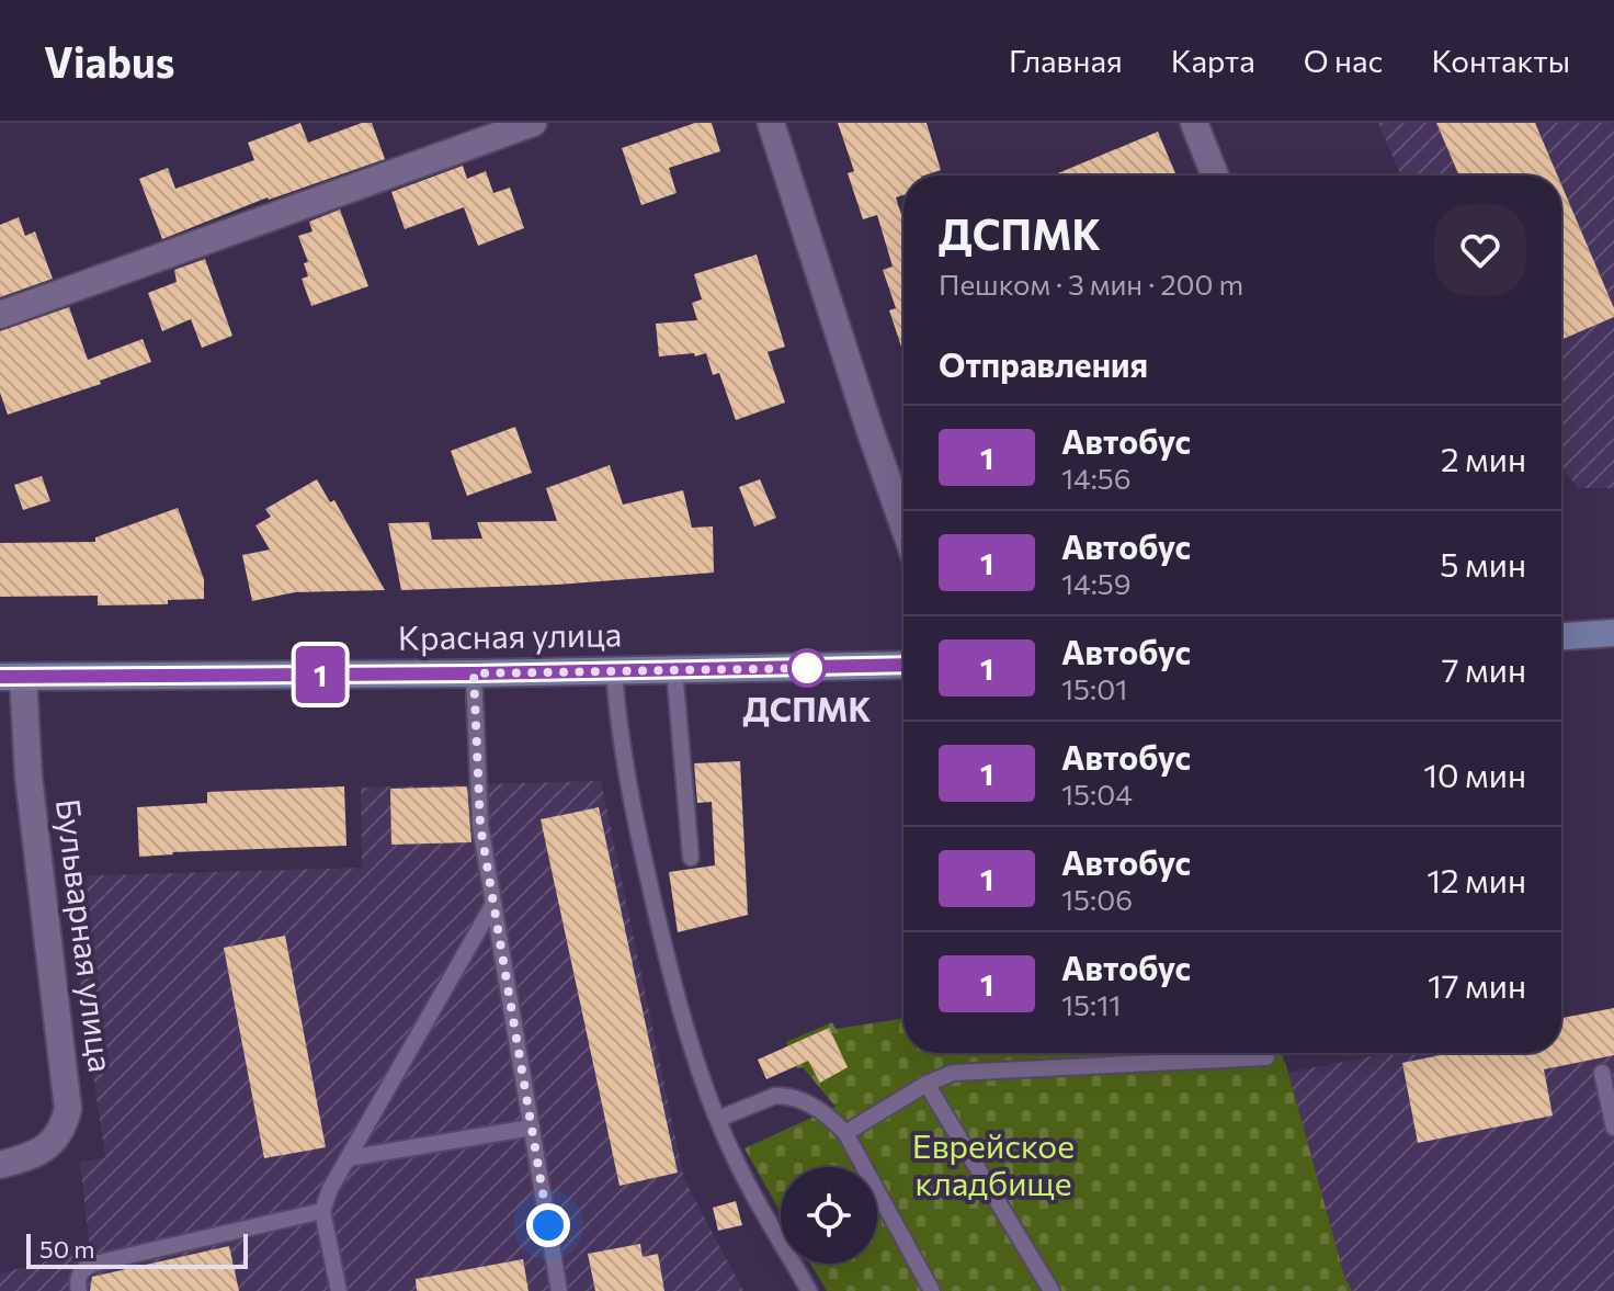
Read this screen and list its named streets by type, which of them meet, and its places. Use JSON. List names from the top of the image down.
{
  "streets": {
    "street": ["Красная улица", "Бульварная улица"]
  },
  "crossings": [
    ["Красная улица", "Бульварная улица"]
  ],
  "parks": ["Еврейское кладбище"],
  "places": ["ДСПМК"],
  "lines": ["bus line 1"],
  "scale_bar": "50 m",
  "page": {
    "header": "Viabus",
    "nav": [
      "Главная",
      "Карта",
      "О нас",
      "Контакты"
    ],
    "on_map": "1",
    "heading": [
      ["ДСПМК", "Пешком · 3 мин · 200 m"],
      "Отправления"
    ],
    "list": [
      {
        "mark": "1",
        "name": "Автобус",
        "note": "14:56",
        "value": "2 мин"
      },
      {
        "mark": "1",
        "name": "Автобус",
        "note": "14:59",
        "value": "5 мин"
      },
      {
        "mark": "1",
        "name": "Автобус",
        "note": "15:01",
        "value": "7 мин"
      },
      {
        "mark": "1",
        "name": "Автобус",
        "note": "15:04",
        "value": "10 мин"
      },
      {
        "mark": "1",
        "name": "Автобус",
        "note": "15:06",
        "value": "12 мин"
      },
      {
        "mark": "1",
        "name": "Автобус",
        "note": "15:11",
        "value": "17 мин"
      }
    ],
    "scale": "50 m"
  }
}
